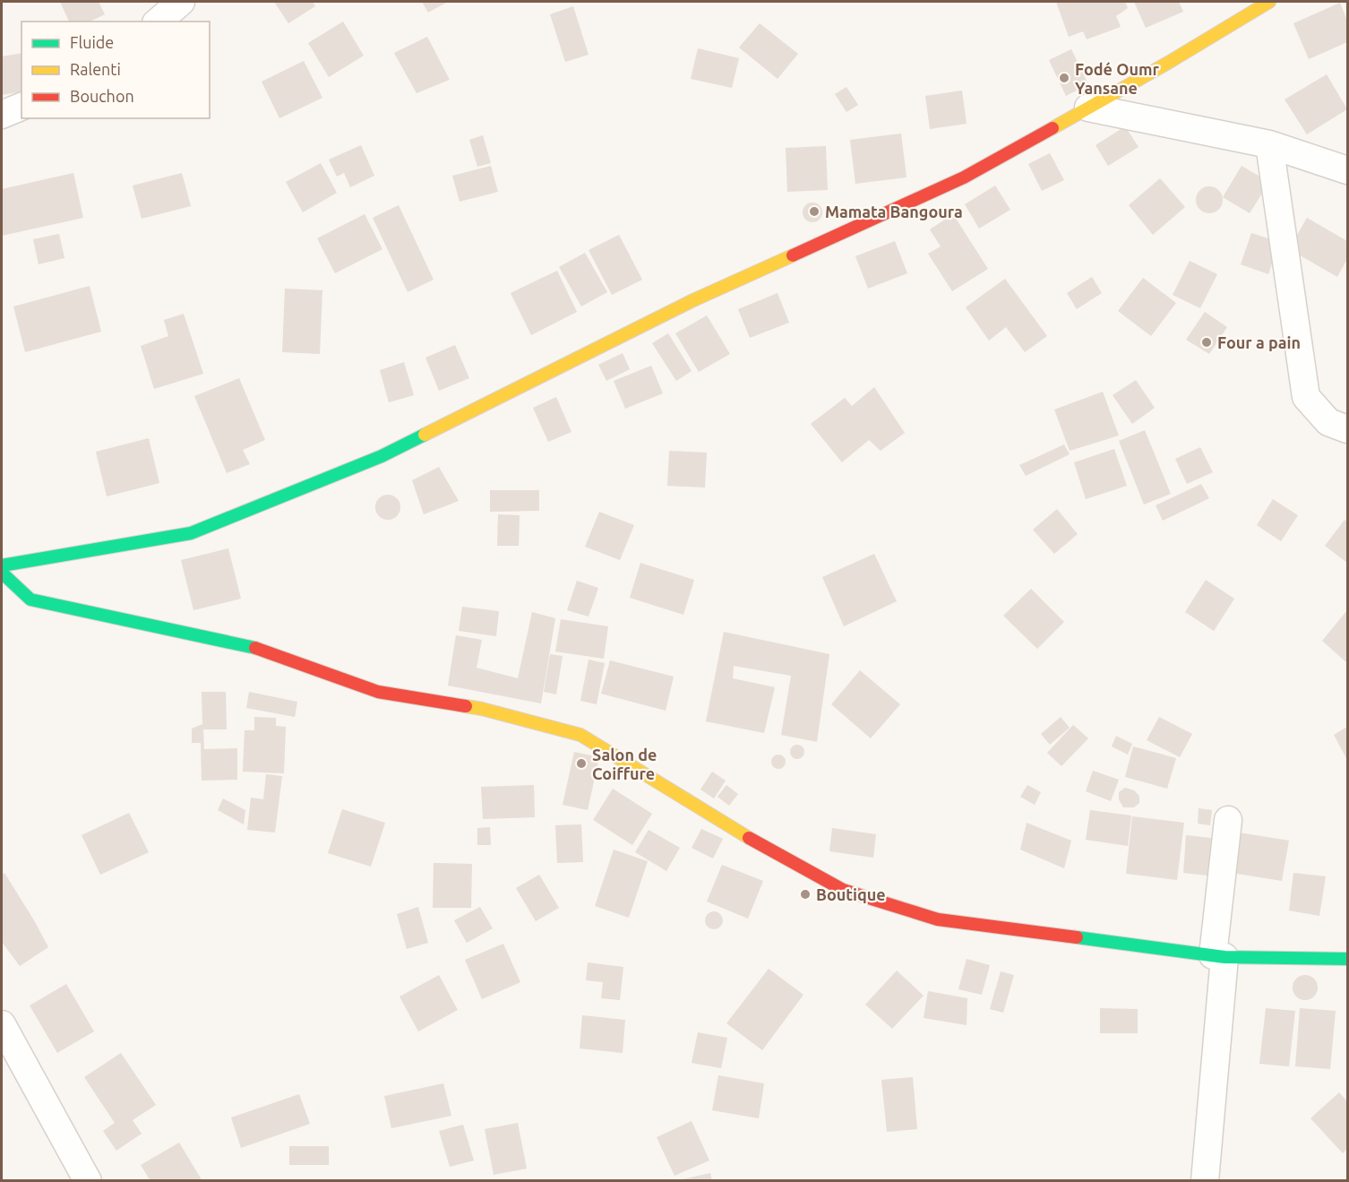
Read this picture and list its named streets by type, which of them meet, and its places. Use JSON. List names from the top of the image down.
{
  "places": [
    "Fodé Oumr Yansane",
    "Mamata Bangoura",
    "Four a pain",
    "Salon de Coiffure",
    "Boutique"
  ],
  "legend": ["Fluide", "Ralenti", "Bouchon"]
}
